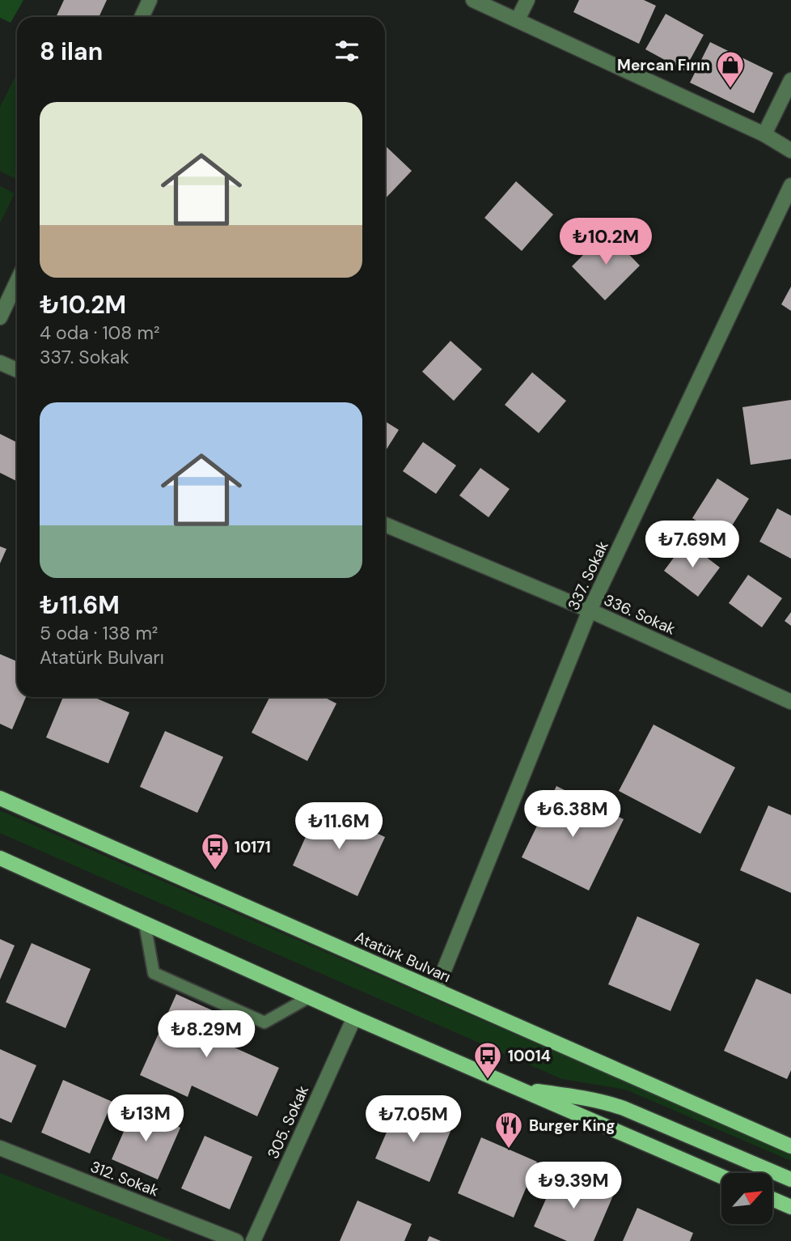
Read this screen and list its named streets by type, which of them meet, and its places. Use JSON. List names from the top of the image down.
{
  "streets": {
    "main road": ["Atatürk Bulvarı"],
    "street": [
      "337. Sokak",
      "336. Sokak",
      "305. Sokak",
      "312. Sokak"
    ]
  },
  "crossings": [
    ["337. Sokak", "336. Sokak"],
    ["337. Sokak", "Atatürk Bulvarı"]
  ],
  "places": {
    "shop": ["Mercan Fırın"],
    "bus stop": ["10171", "10014"],
    "restaurant": ["Burger King"]
  },
  "north": "top right",
  "page": {
    "heading": "8 ilan",
    "list": [
      {
        "name": "₺10.2M",
        "note": "4 oda · 108 m² · 337. Sokak"
      },
      {
        "name": "₺11.6M",
        "note": "5 oda · 138 m² · Atatürk Bulvarı"
      }
    ],
    "price": [
      "₺10.2M",
      "₺7.69M",
      "₺6.38M",
      "₺11.6M",
      "₺8.29M",
      "₺13M",
      "₺7.05M",
      "₺9.39M"
    ]
  }
}
